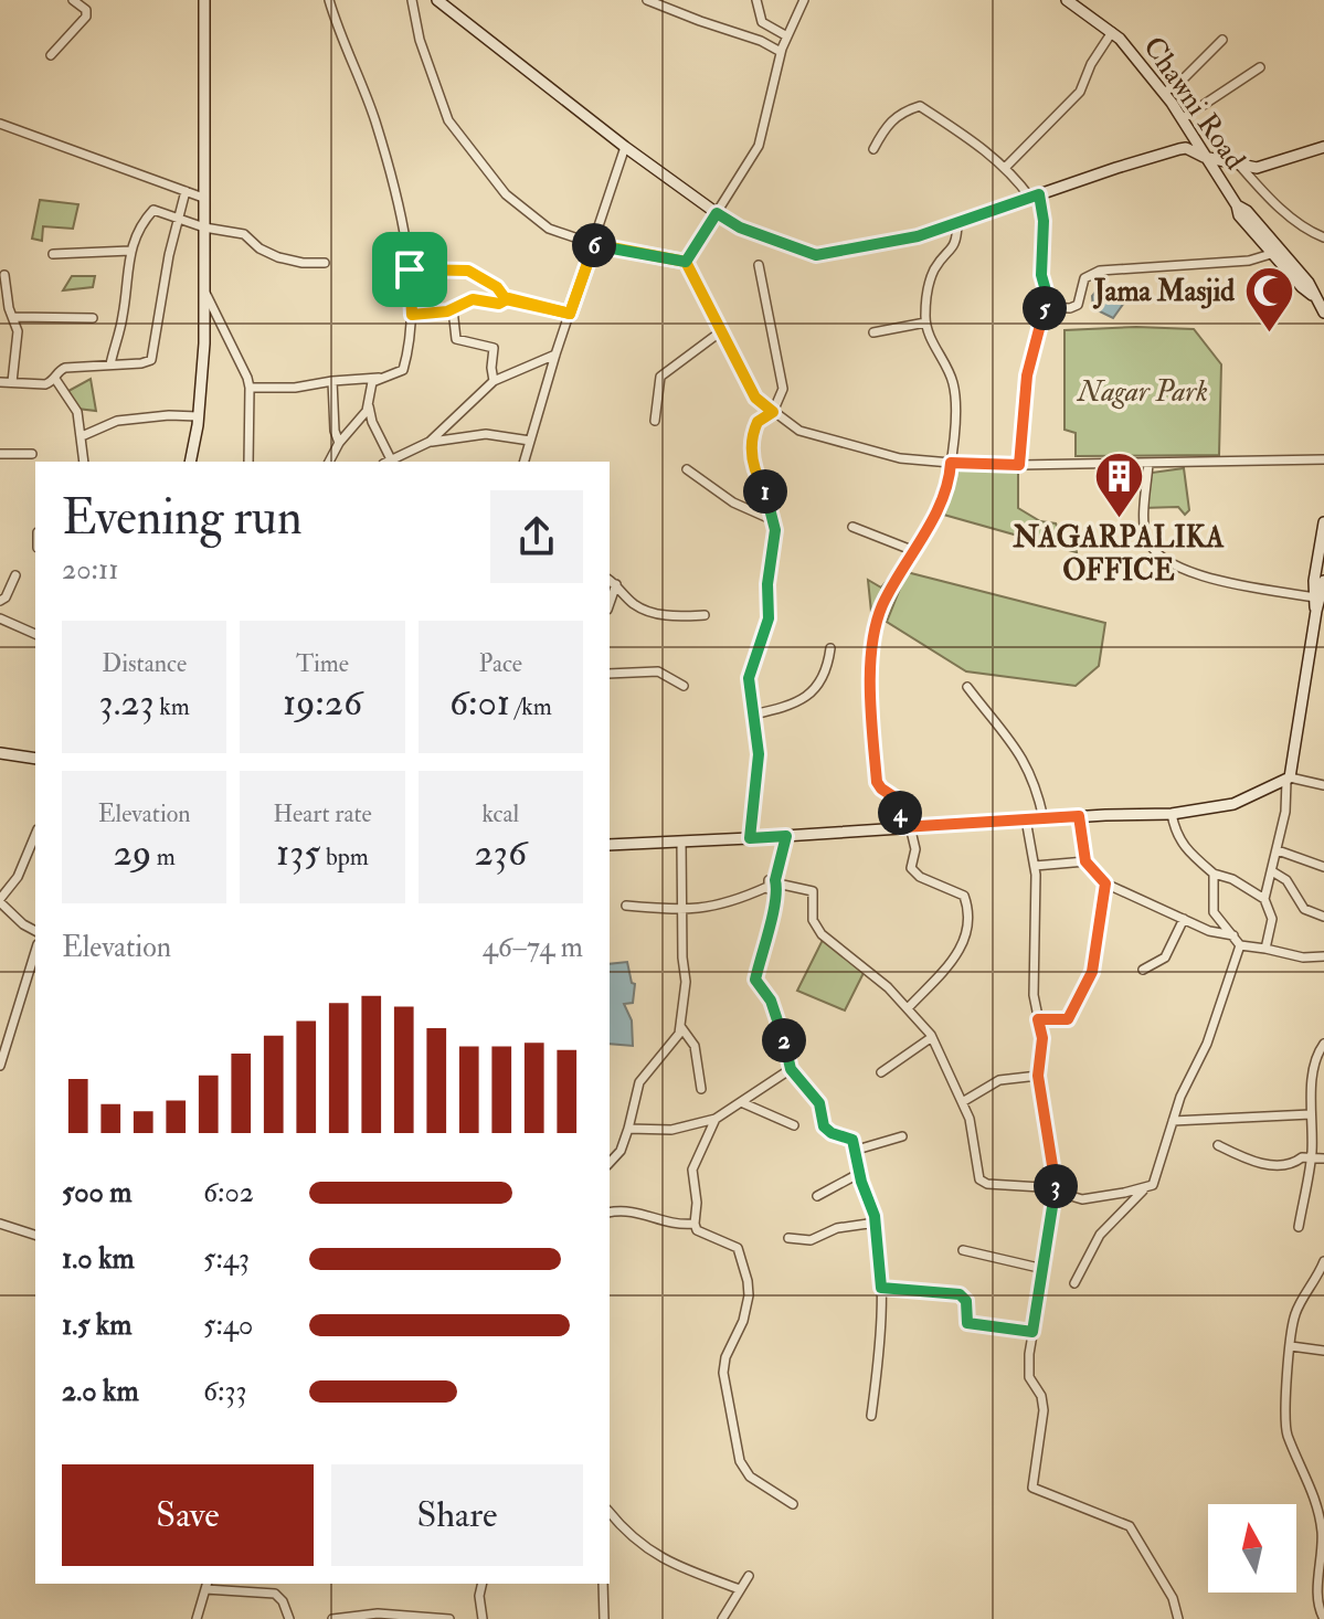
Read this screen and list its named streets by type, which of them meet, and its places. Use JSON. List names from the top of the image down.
{
  "streets": {
    "street": ["Chawni Road"]
  },
  "parks": ["Nagar Park"],
  "places": {
    "mosque": ["Jama Masjid"],
    "building": ["NAGARPALIKA OFFICE"]
  },
  "north": "top",
  "page": {
    "pins": [
      "6",
      "5",
      "1",
      "4",
      "2",
      "3"
    ],
    "heading": ["Evening run", "20:11"],
    "stats": [
      ["Distance", "3.23 km"],
      ["Time", "19:26"],
      ["Pace", "6:01 /km"],
      ["Elevation", "29 m"],
      ["Heart rate", "135 bpm"],
      ["kcal", "236"]
    ],
    "chart": ["Elevation", "46–74 m"],
    "list": [
      {
        "name": "500 m",
        "note": "6:02"
      },
      {
        "name": "1.0 km",
        "note": "5:43"
      },
      {
        "name": "1.5 km",
        "note": "5:40"
      },
      {
        "name": "2.0 km",
        "note": "6:33"
      }
    ],
    "buttons": ["Save", "Share"]
  }
}
